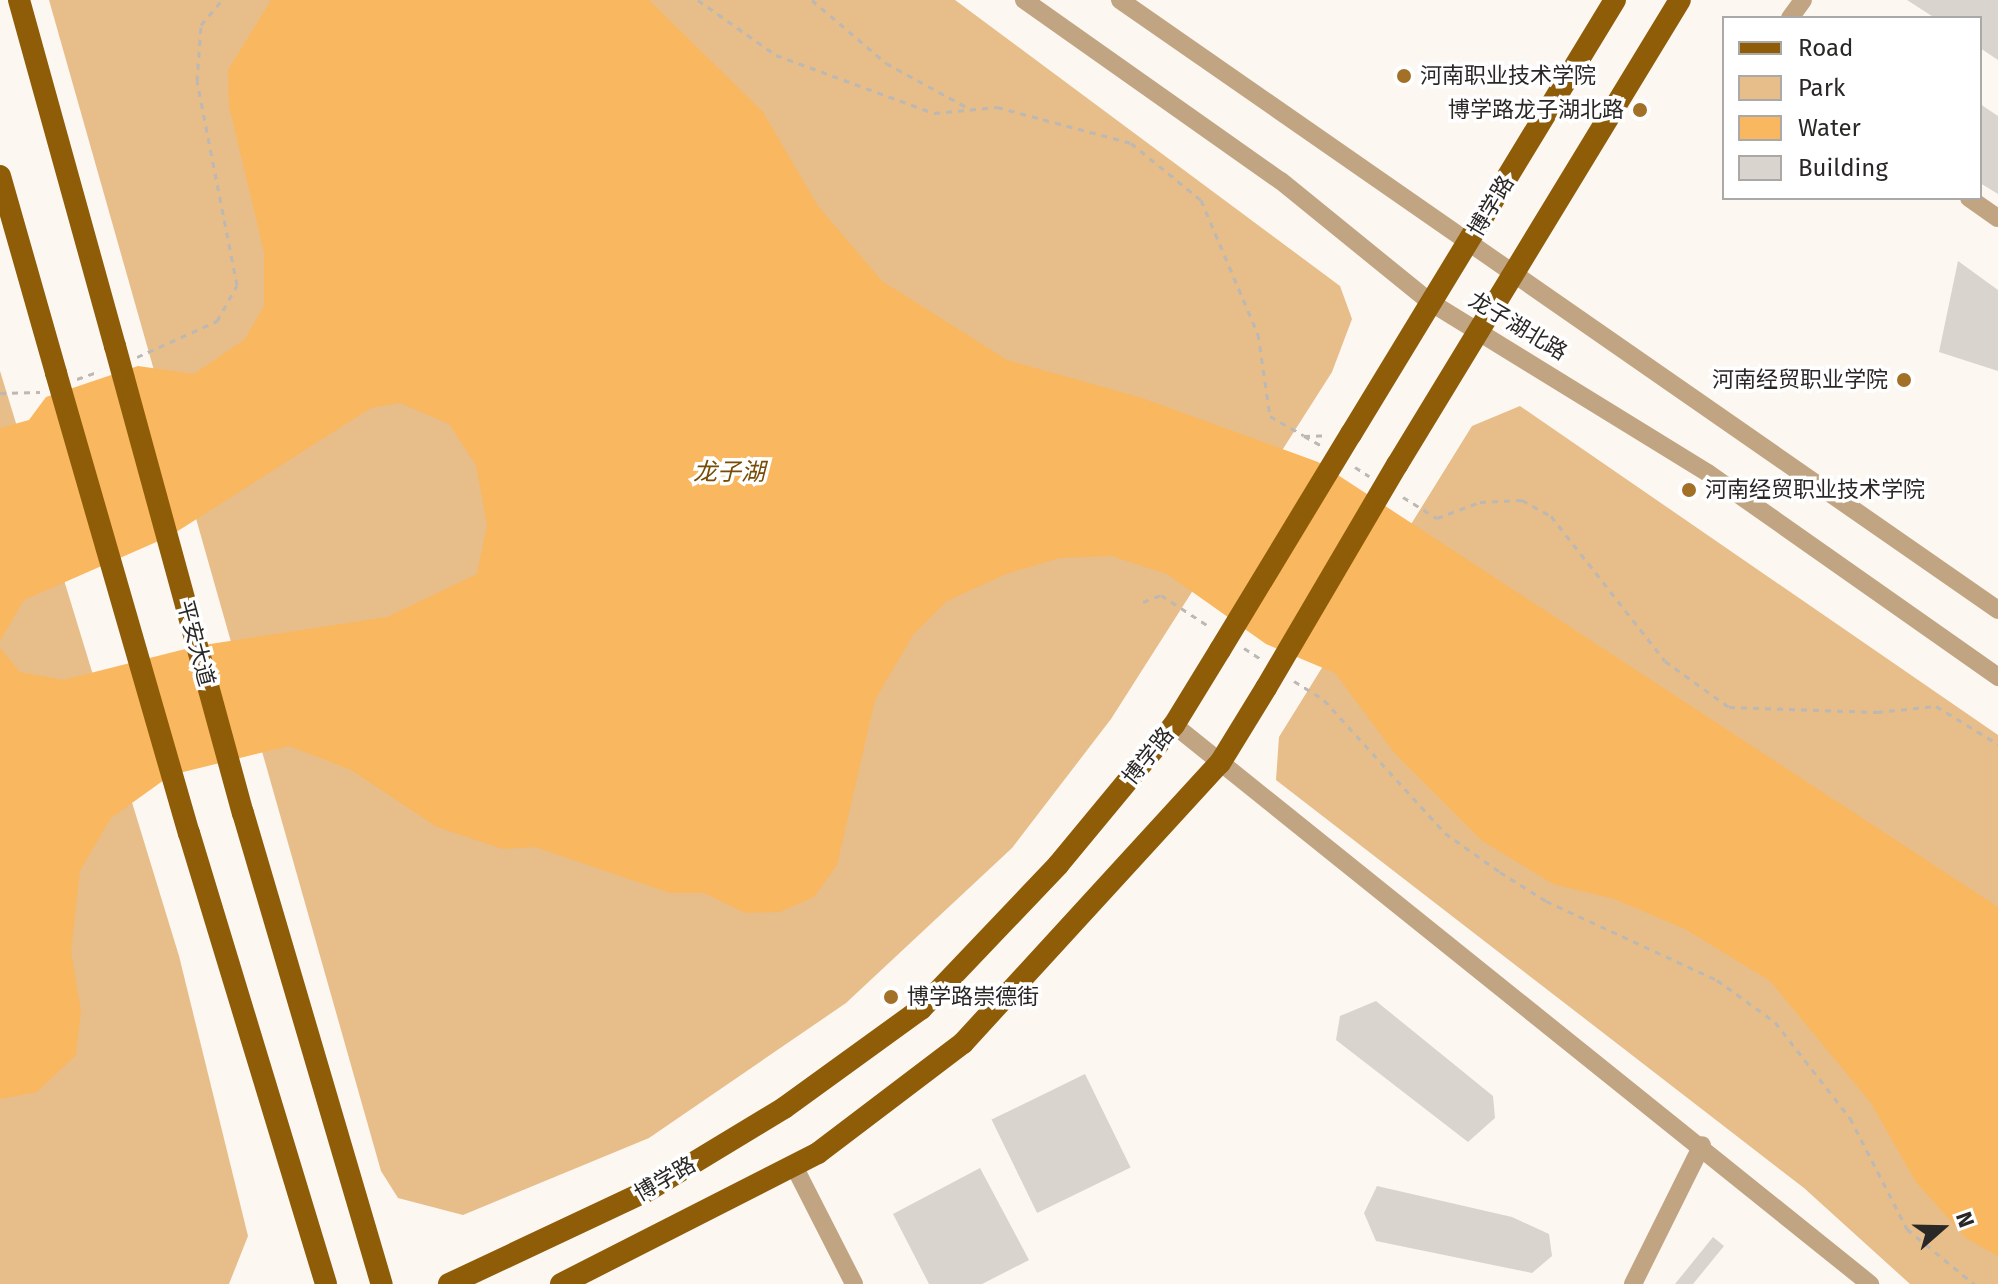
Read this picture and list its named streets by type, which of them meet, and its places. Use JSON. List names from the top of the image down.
{
  "streets": {
    "main road": ["博学路", "平安大道"],
    "street": ["龙子湖北路"]
  },
  "crossings": [
    ["博学路", "龙子湖北路"]
  ],
  "water": ["龙子湖"],
  "places": [
    "河南职业技术学院",
    "博学路龙子湖北路",
    "河南经贸职业学院",
    "河南经贸职业技术学院",
    "博学路崇德街"
  ],
  "legend": [
    "Road",
    "Park",
    "Water",
    "Building"
  ],
  "north": "right"
}
